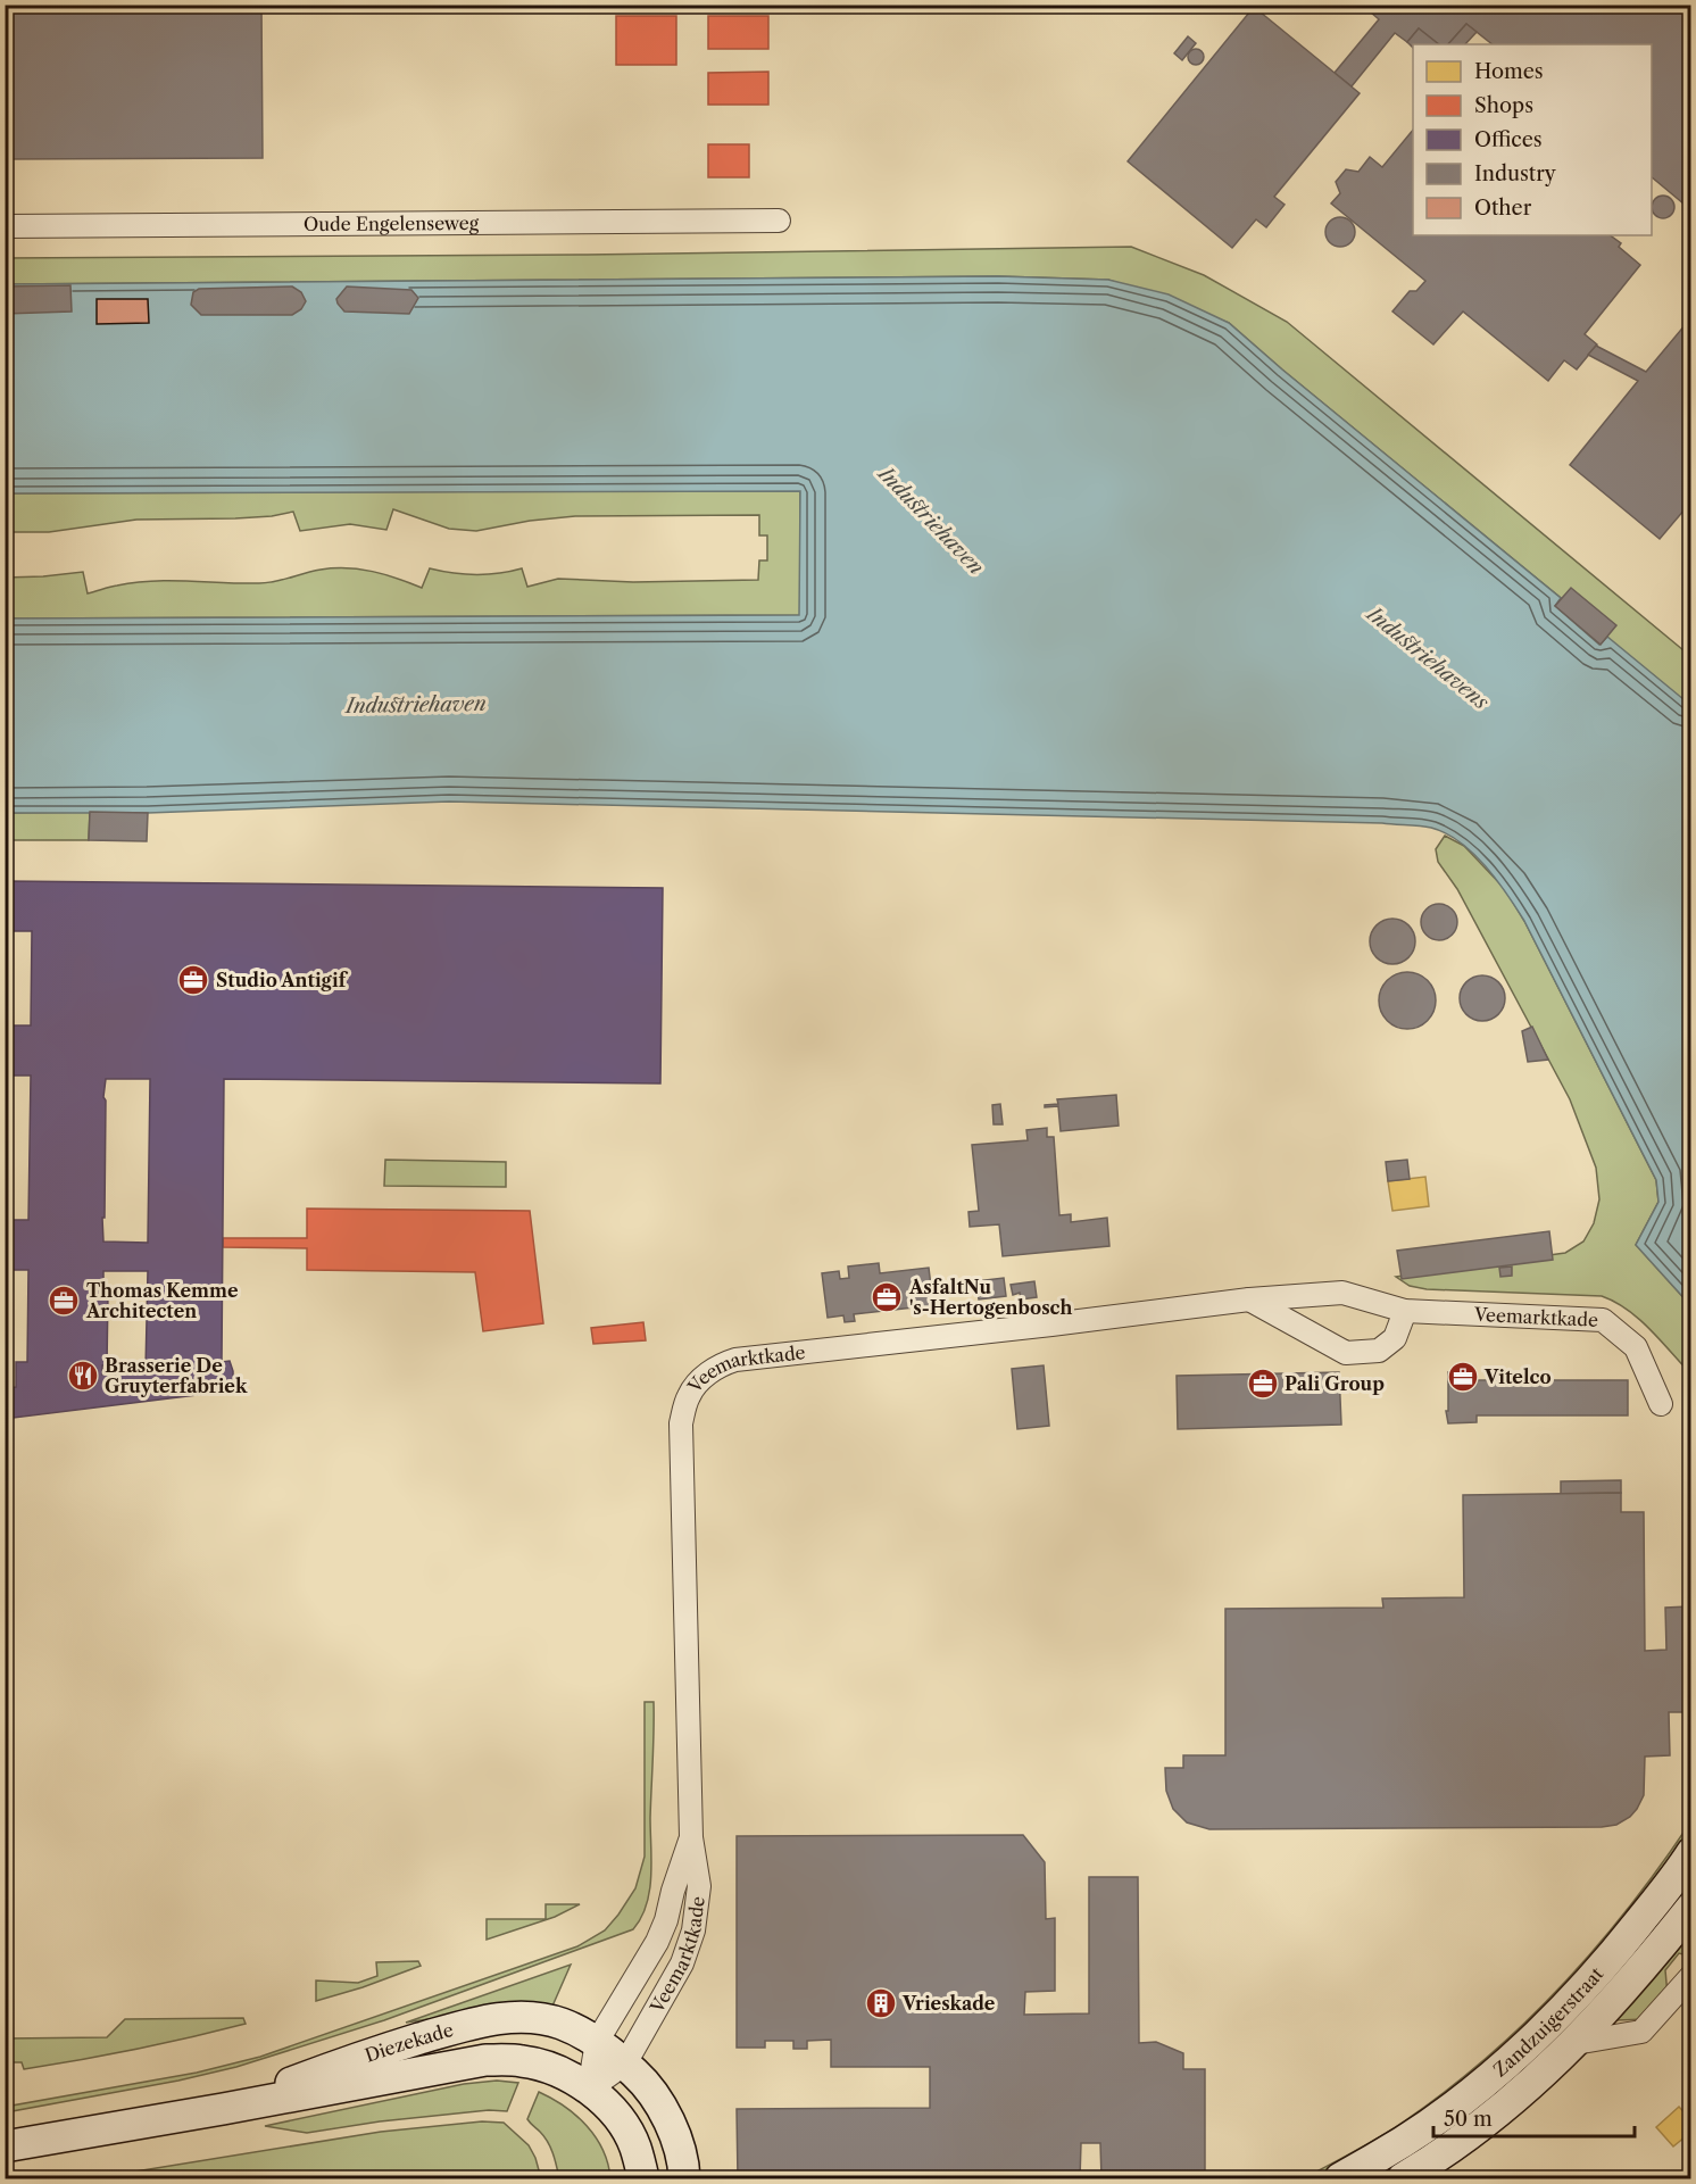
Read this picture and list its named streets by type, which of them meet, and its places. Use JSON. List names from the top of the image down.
{
  "streets": {
    "street": [
      "Oude Engelenseweg",
      "Veemarktkade",
      "Zandzuigerstraat",
      "Diezekade"
    ]
  },
  "crossings": [
    ["Veemarktkade", "Diezekade"]
  ],
  "water": ["Industriehaven", "Industriehavens"],
  "places": {
    "office": [
      "Studio Antigif",
      "AsfaltNu 's-Hertogenbosch",
      "Thomas Kemme Architecten",
      "Vitelco",
      "Pali Group"
    ],
    "restaurant": ["Brasserie De Gruyterfabriek"],
    "building": ["Vrieskade"]
  },
  "legend": [
    "Homes",
    "Shops",
    "Offices",
    "Industry",
    "Other"
  ],
  "scale_bar": "50 m"
}
